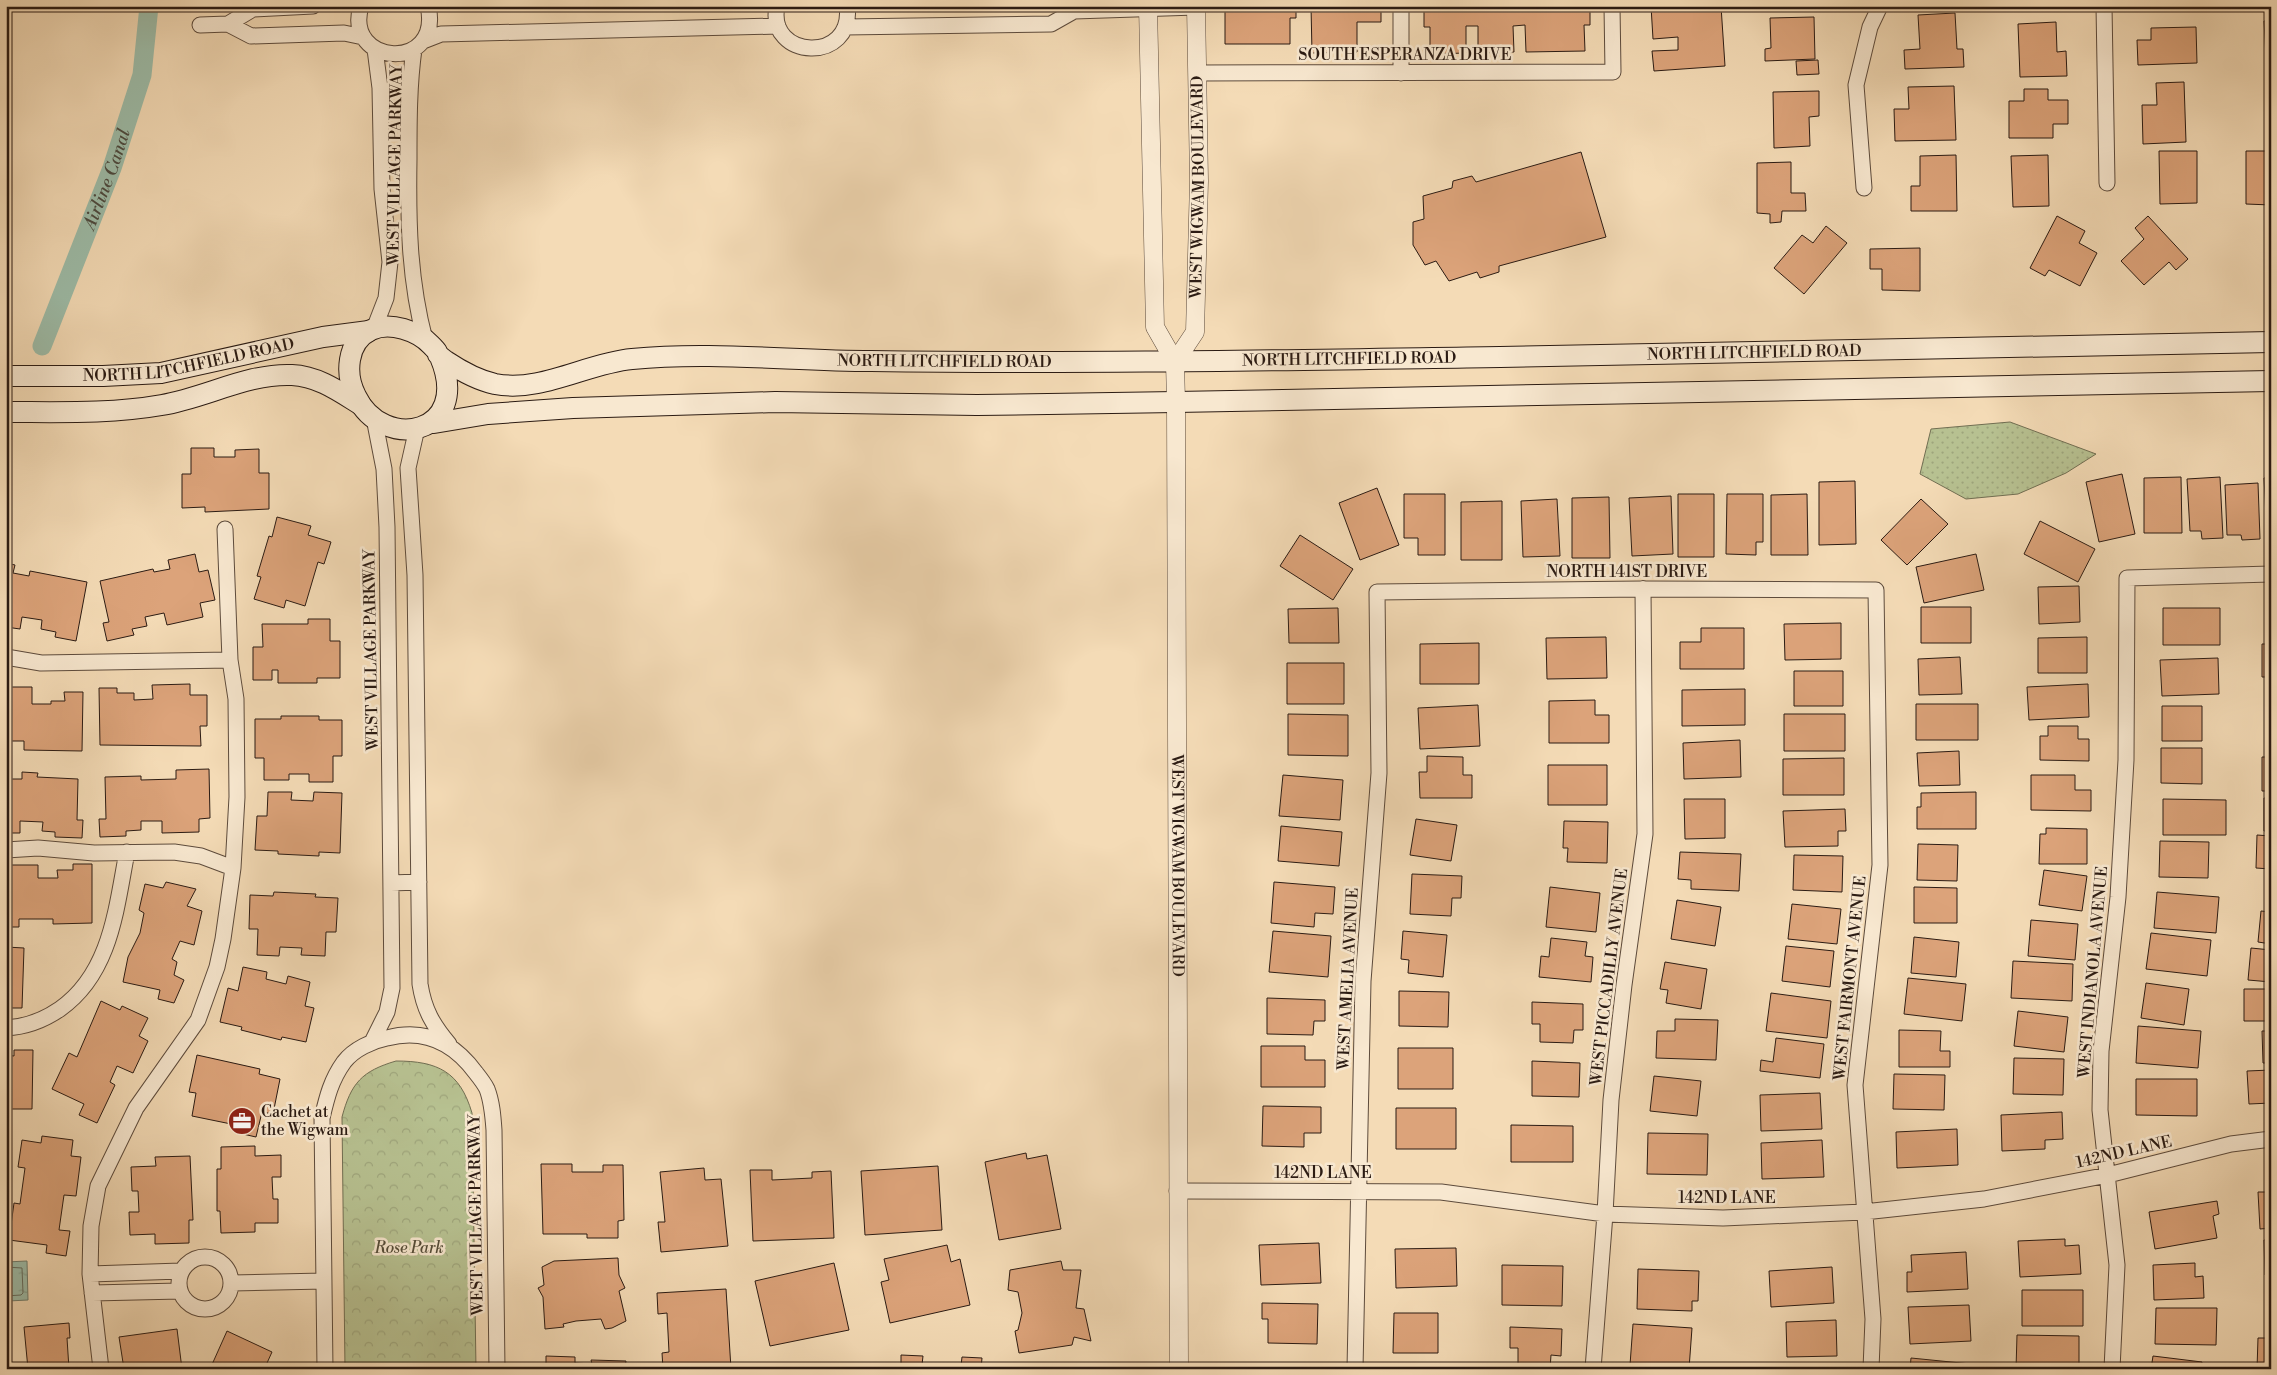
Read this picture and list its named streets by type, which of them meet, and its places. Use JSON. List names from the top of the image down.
{
  "streets": {
    "main road": ["NORTH LITCHFIELD ROAD"],
    "street": [
      "SOUTH ESPERANZA DRIVE",
      "WEST VILLAGE PARKWAY",
      "WEST WIGWAM BOULEVARD",
      "NORTH 141ST DRIVE",
      "WEST INDIANOLA AVENUE",
      "WEST PICCADILLY AVENUE",
      "WEST FAIRMONT AVENUE",
      "WEST AMELIA AVENUE",
      "142ND LANE"
    ]
  },
  "crossings": [
    ["SOUTH ESPERANZA DRIVE", "WEST WIGWAM BOULEVARD"],
    ["WEST VILLAGE PARKWAY", "NORTH LITCHFIELD ROAD"],
    ["WEST WIGWAM BOULEVARD", "NORTH LITCHFIELD ROAD"],
    ["WEST WIGWAM BOULEVARD", "142ND LANE"],
    ["NORTH 141ST DRIVE", "WEST PICCADILLY AVENUE"],
    ["NORTH 141ST DRIVE", "WEST FAIRMONT AVENUE"],
    ["NORTH 141ST DRIVE", "WEST AMELIA AVENUE"],
    ["WEST INDIANOLA AVENUE", "142ND LANE"],
    ["WEST PICCADILLY AVENUE", "142ND LANE"],
    ["WEST FAIRMONT AVENUE", "142ND LANE"],
    ["WEST AMELIA AVENUE", "142ND LANE"]
  ],
  "water": ["Airline Canal"],
  "parks": ["Rose Park"],
  "places": {
    "office": ["Cachet at the Wigwam"]
  }
}
